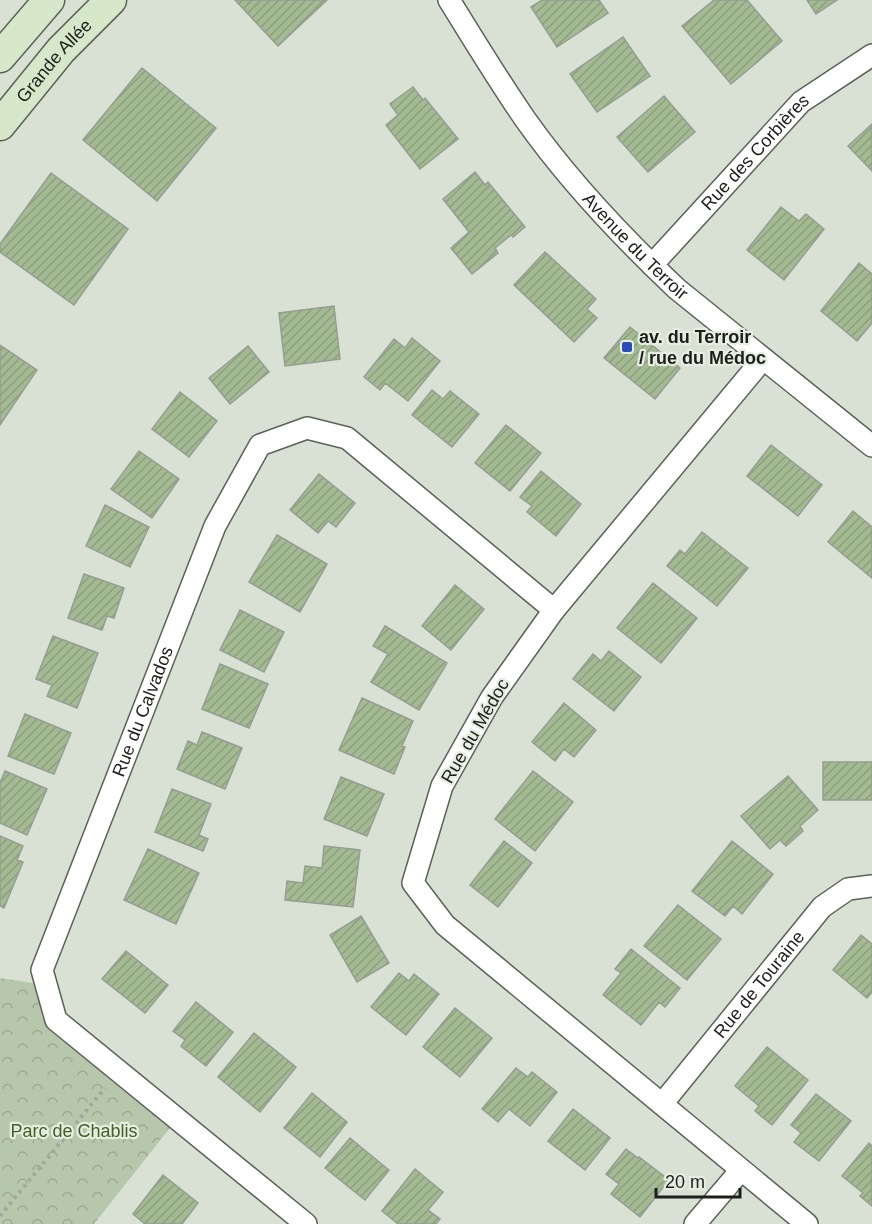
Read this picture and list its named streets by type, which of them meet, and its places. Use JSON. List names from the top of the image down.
{
  "streets": {
    "street": [
      "Grande Allée",
      "Rue des Corbières",
      "Avenue du Terroir",
      "Rue du Calvados",
      "Rue du Médoc",
      "Rue de Touraine"
    ]
  },
  "crossings": [
    ["Rue des Corbières", "Avenue du Terroir"],
    ["Avenue du Terroir", "Rue du Médoc"],
    ["Rue du Calvados", "Rue du Médoc"],
    ["Rue du Médoc", "Rue de Touraine"]
  ],
  "parks": ["Parc de Chablis"],
  "places": {
    "transit": ["av. du Terroir / rue du Médoc"]
  },
  "scale_bar": "20 m"
}
